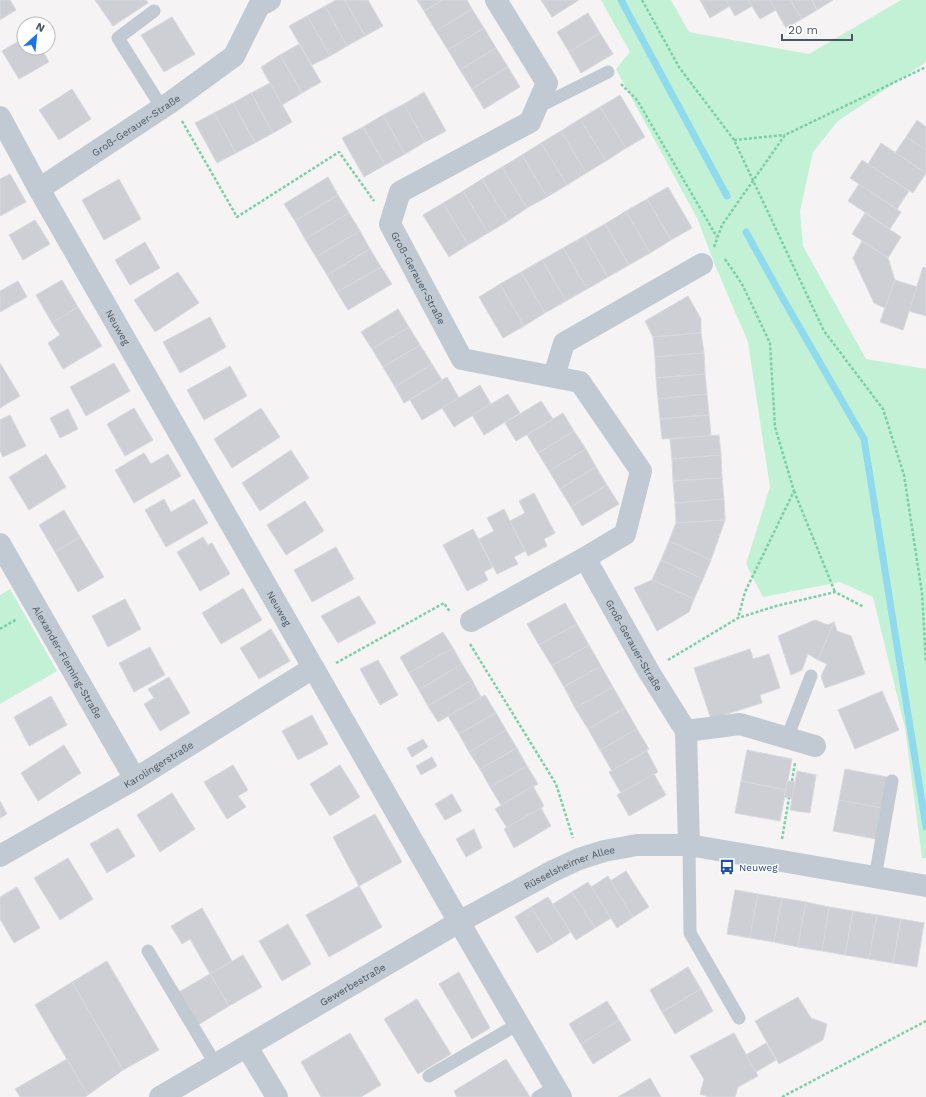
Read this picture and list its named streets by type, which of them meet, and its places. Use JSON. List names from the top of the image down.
{
  "streets": {
    "street": [
      "Groß-Gerauer-Straße",
      "Neuweg",
      "Alexander-Fleming-Straße",
      "Karolingerstraße",
      "Rüsselsheimer Allee",
      "Gewerbestraße"
    ]
  },
  "crossings": [
    ["Groß-Gerauer-Straße", "Neuweg"],
    ["Neuweg", "Karolingerstraße"],
    ["Neuweg", "Rüsselsheimer Allee"],
    ["Neuweg", "Gewerbestraße"],
    ["Alexander-Fleming-Straße", "Karolingerstraße"],
    ["Rüsselsheimer Allee", "Gewerbestraße"]
  ],
  "places": {
    "bus stop": ["Neuweg"]
  },
  "scale_bar": "20 m",
  "north": "top right"
}
